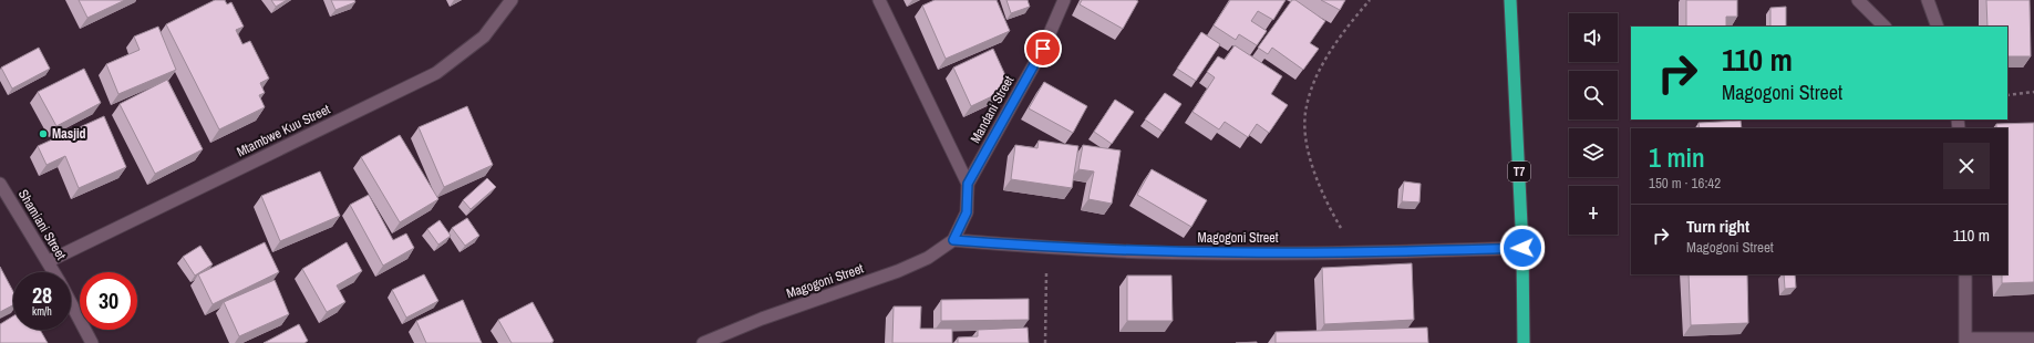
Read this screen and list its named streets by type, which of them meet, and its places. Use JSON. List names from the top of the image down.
{
  "streets": {
    "highway": ["T7"],
    "street": [
      "Mandani Street",
      "Mtambwe Kuu Street",
      "Shamiani Street",
      "Magogoni Street"
    ]
  },
  "crossings": [
    ["Mandani Street", "Magogoni Street"],
    ["Mtambwe Kuu Street", "Shamiani Street"],
    ["T7", "Magogoni Street"]
  ],
  "places": ["Masjid"],
  "page": {
    "map_buttons": "+",
    "turn": ["110 m", "Magogoni Street"],
    "heading": ["1 min", "150 m · 16:42"],
    "list": [
      {
        "name": "Turn right",
        "note": "Magogoni Street",
        "value": "110 m"
      }
    ],
    "speed": "28 km/h",
    "limit": "30"
  }
}
